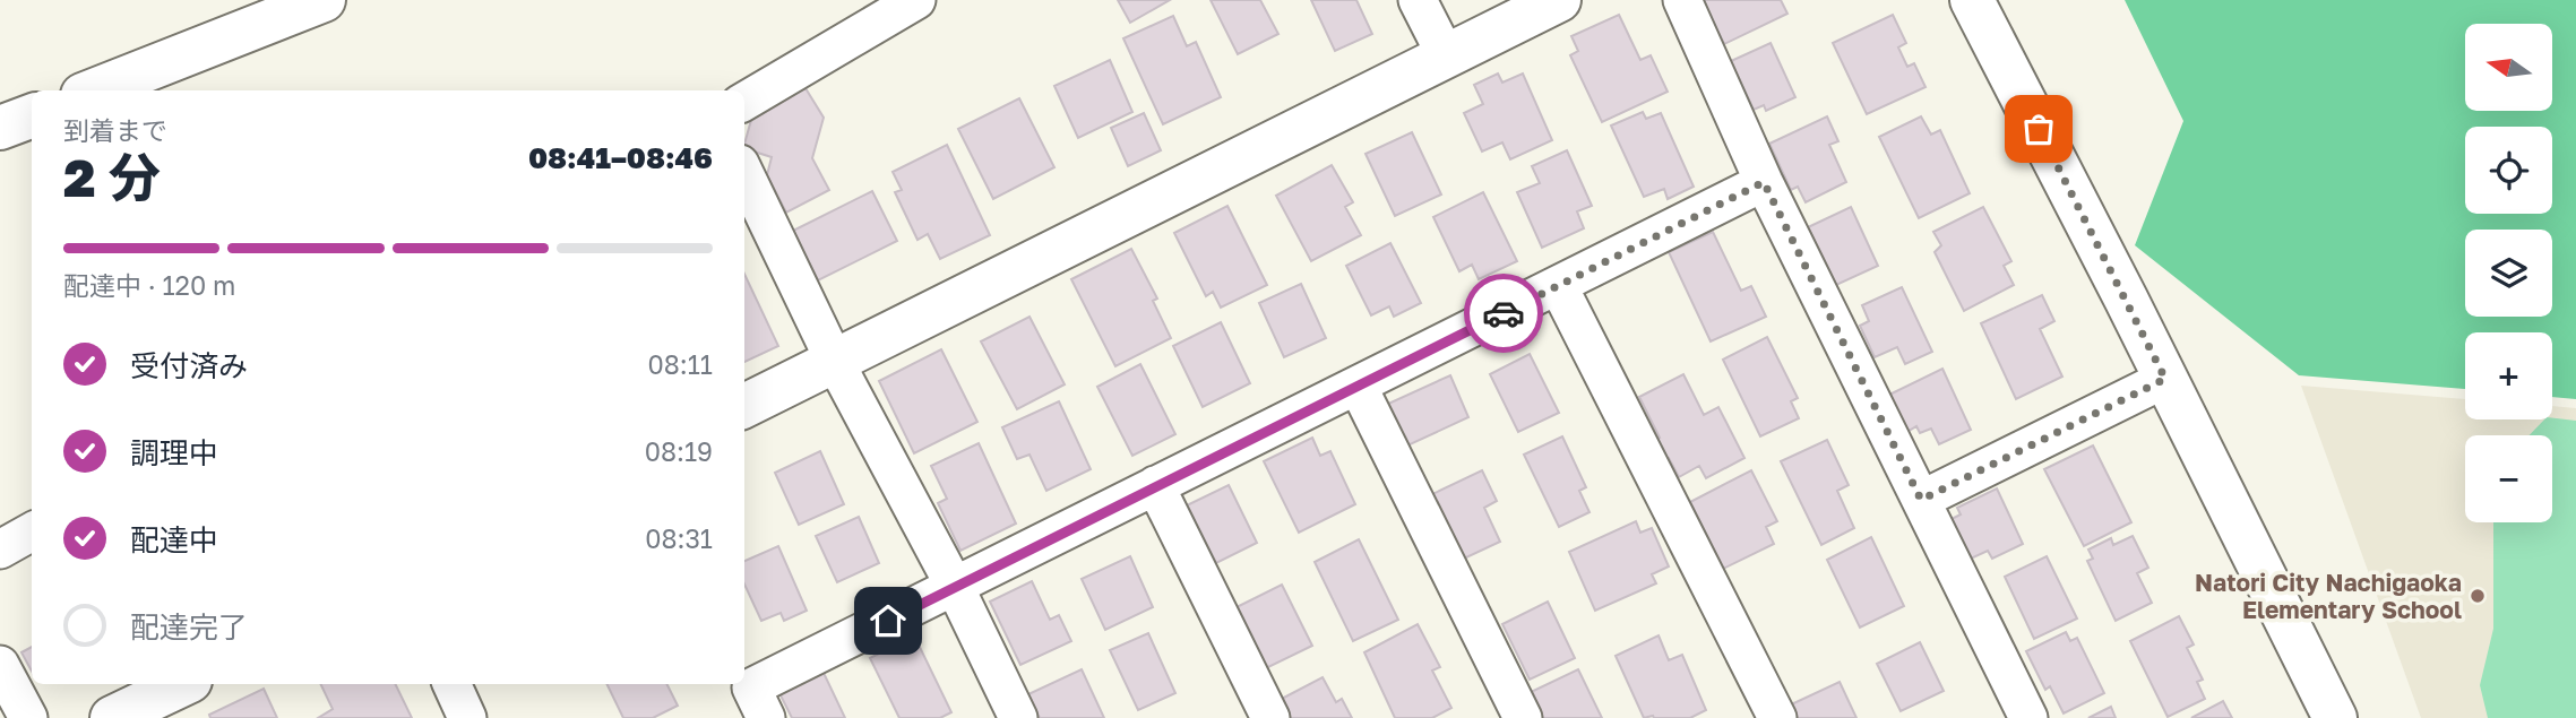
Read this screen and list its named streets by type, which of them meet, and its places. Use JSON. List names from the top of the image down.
{
  "places": ["Natori City Nachigaoka Elementary School"],
  "north": "left",
  "page": {
    "map_buttons": ["+", "−"],
    "heading": ["2 分", "到着まで", "08:41–08:46"],
    "bar": "配達中 · 120 m",
    "list": [
      ["受付済み", "08:11"],
      ["調理中", "08:19"],
      ["配達中", "08:31"],
      "配達完了"
    ]
  }
}
